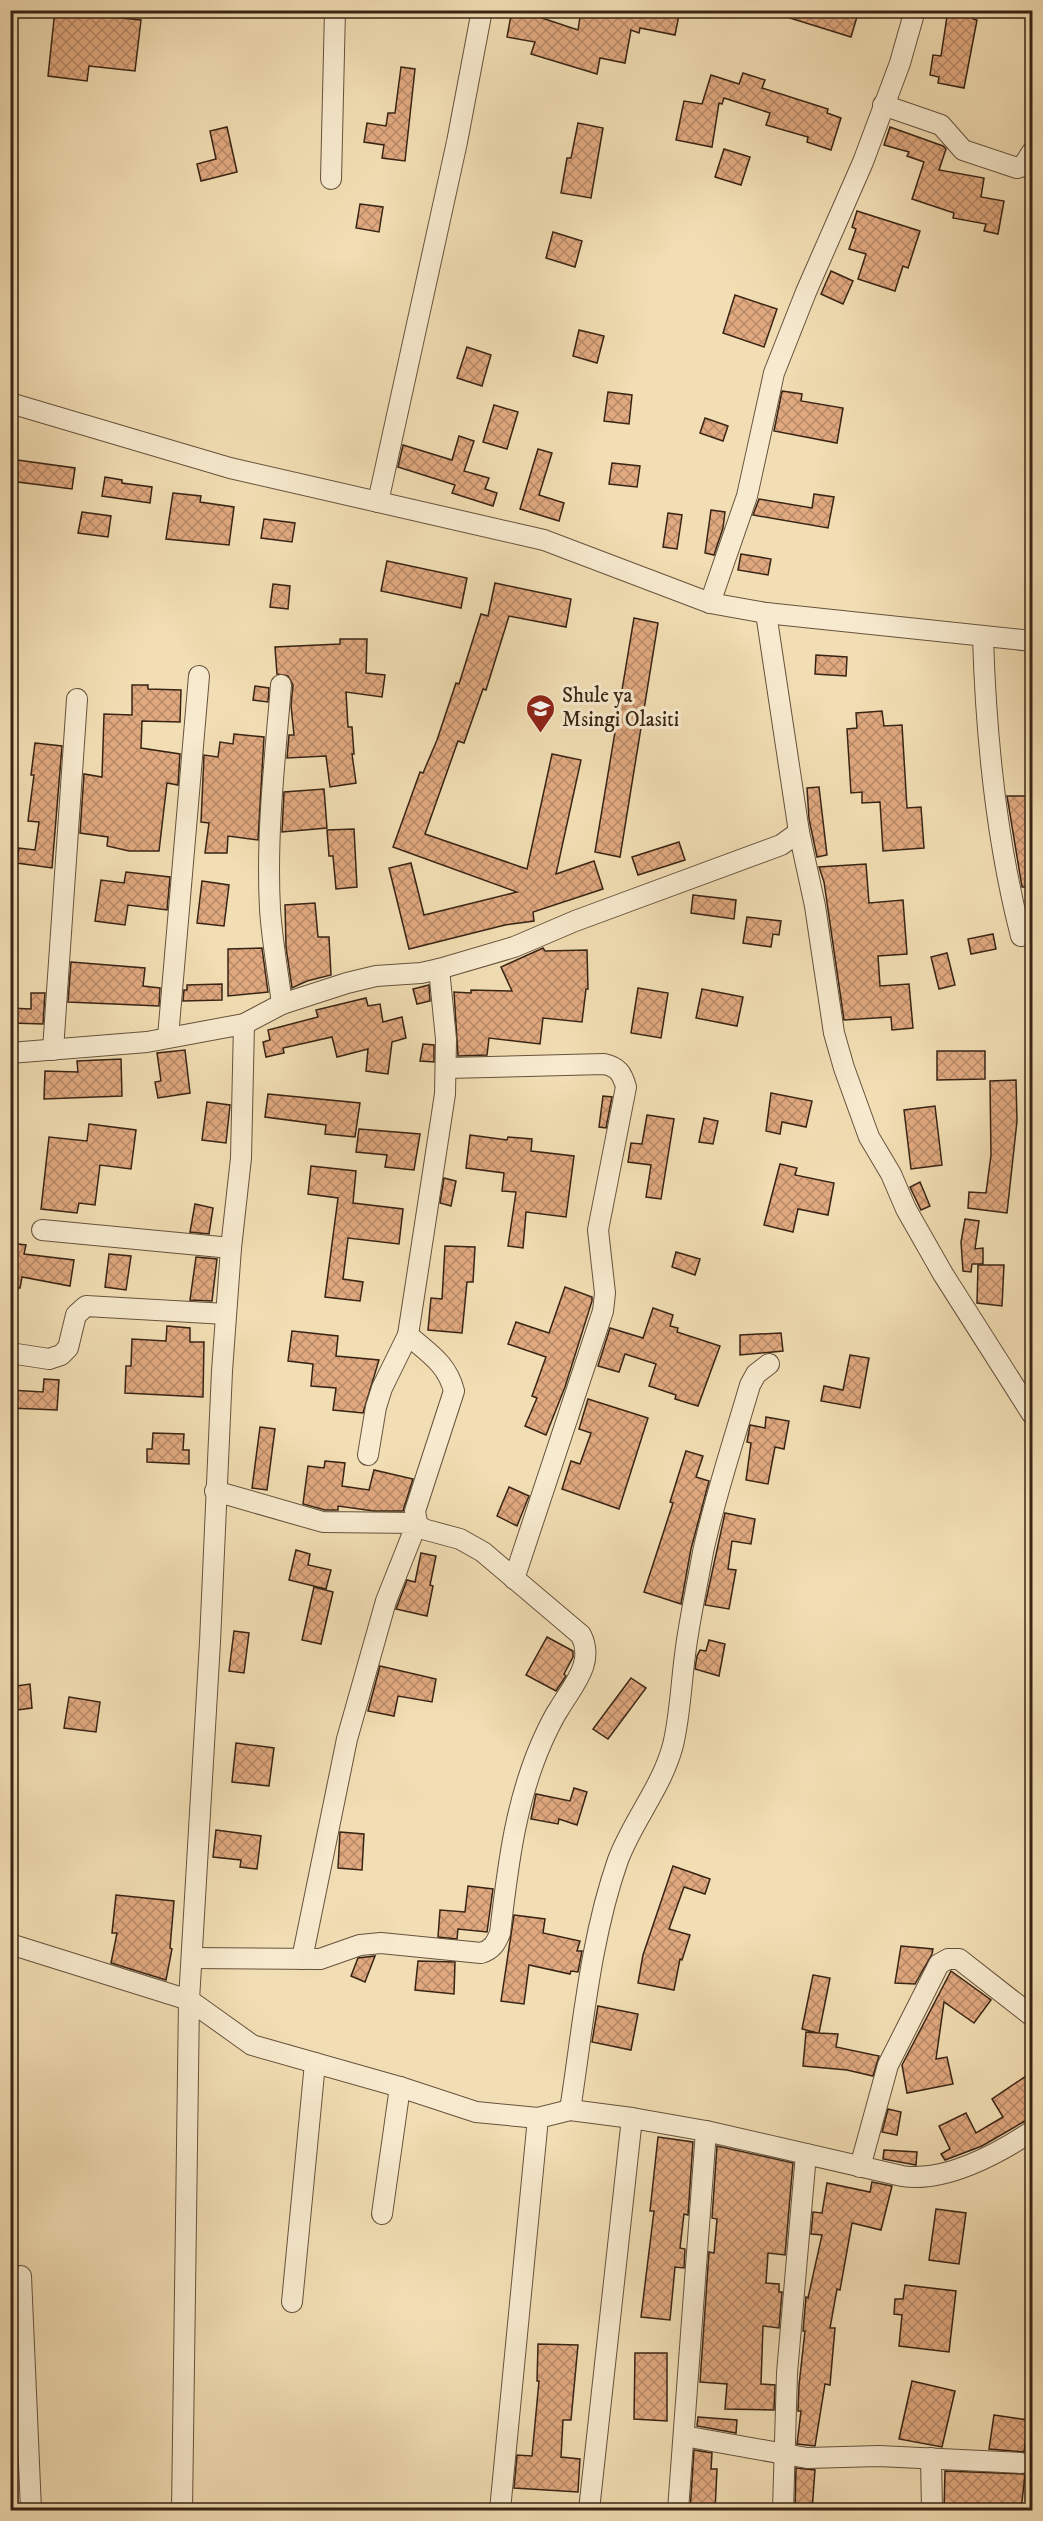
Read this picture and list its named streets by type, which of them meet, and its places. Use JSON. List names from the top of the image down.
{
  "places": {
    "school or university": ["Shule ya Msingi Olasiti"]
  }
}
